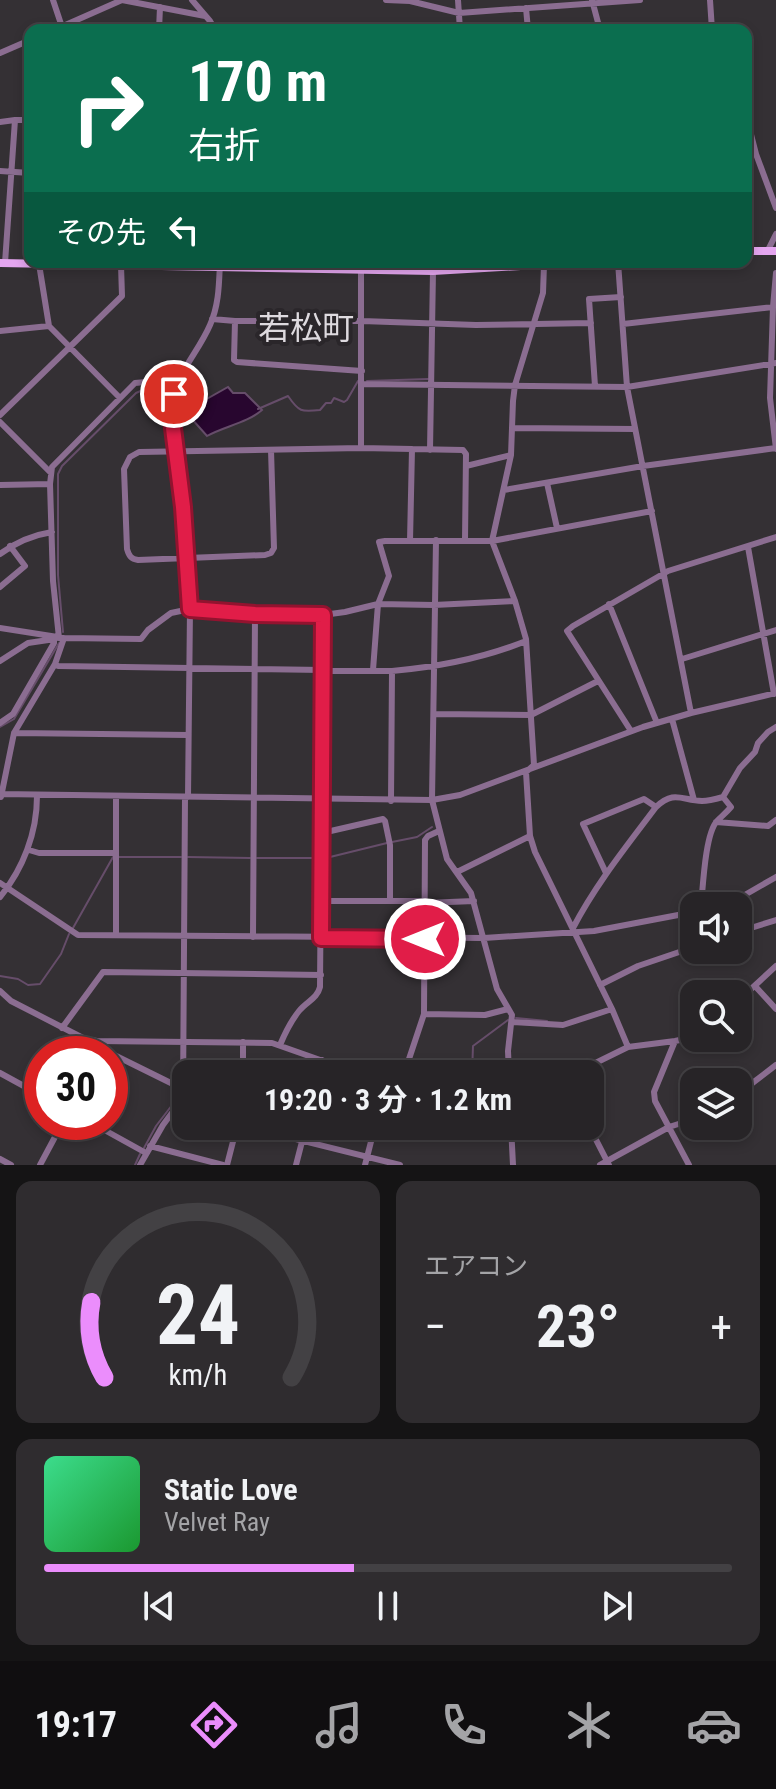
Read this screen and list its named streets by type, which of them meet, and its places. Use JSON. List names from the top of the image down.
{
  "districts": ["若松町"],
  "page": {
    "turn": ["170 m", "右折"],
    "then": "その先",
    "limit": "30",
    "trip": "19:20 · 3 分 · 1.2 km",
    "tile": "エアコン",
    "heat": ["−", "23°", "+"],
    "song": ["Static Love", "Velvet Ray"],
    "tabs": "19:17",
    "gauge": ["24", "km/h"]
  }
}
